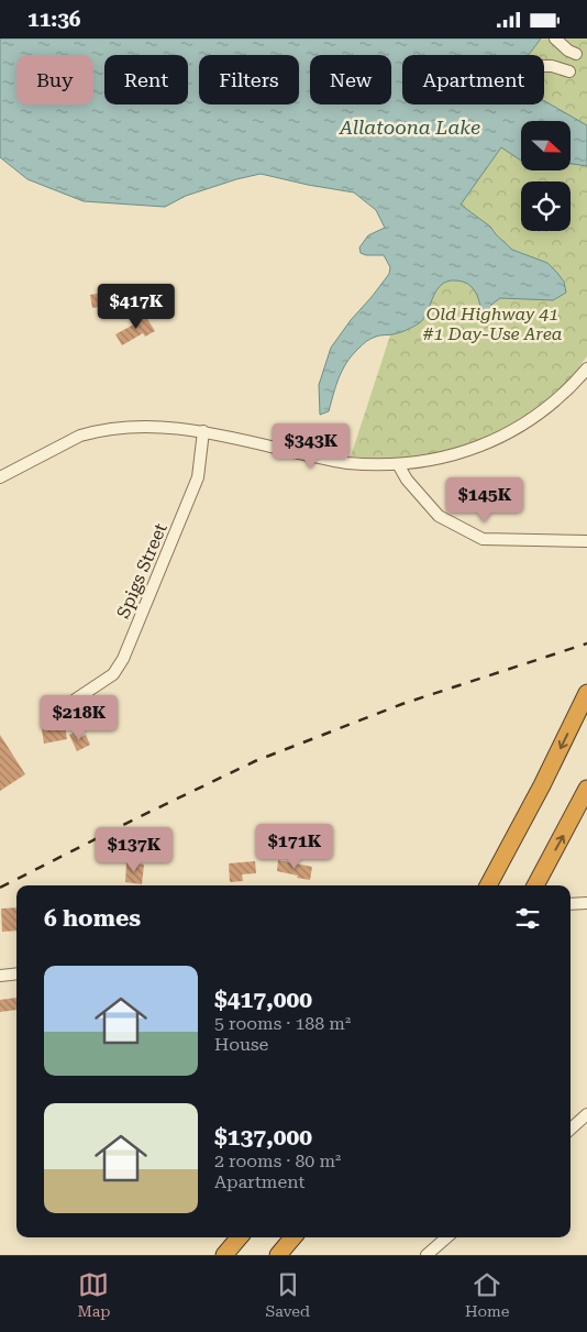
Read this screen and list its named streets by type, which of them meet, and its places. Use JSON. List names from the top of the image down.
{
  "streets": {
    "street": ["Spigs Street"]
  },
  "water": ["Allatoona Lake"],
  "parks": ["Old Highway 41 #1 Day-Use Area"],
  "north": "right",
  "page": {
    "status": "11:36",
    "chip": [
      "Buy",
      "Rent",
      "Filters",
      "New",
      "Apartment"
    ],
    "price": [
      "$417K",
      "$343K",
      "$145K",
      "$218K",
      "$171K",
      "$137K"
    ],
    "heading": "6 homes",
    "list": [
      {
        "name": "$417,000",
        "note": "5 rooms · 188 m² · House"
      },
      {
        "name": "$137,000",
        "note": "2 rooms · 80 m² · Apartment"
      }
    ],
    "tabs": ["Map", "Saved", "Home"]
  }
}
